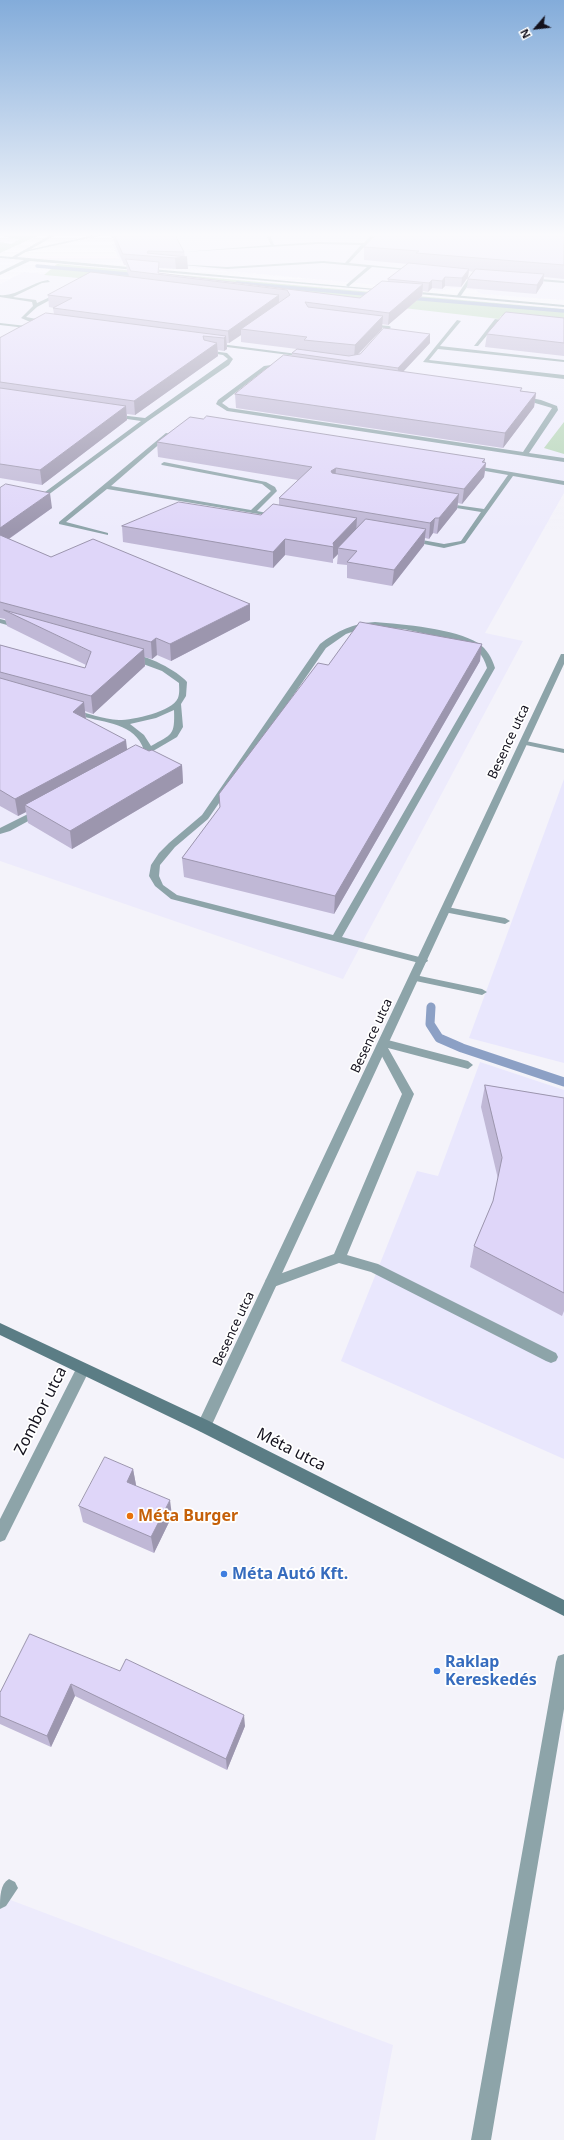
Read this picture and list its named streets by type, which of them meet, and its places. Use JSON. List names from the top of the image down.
{
  "streets": {
    "main road": ["Méta utca"],
    "street": ["Besence utca", "Zombor utca"]
  },
  "crossings": [
    ["Besence utca", "Méta utca"],
    ["Zombor utca", "Méta utca"]
  ],
  "places": ["Méta Burger", "Méta Autó Kft.", "Raklap Kereskedés"],
  "north": "bottom left"
}
